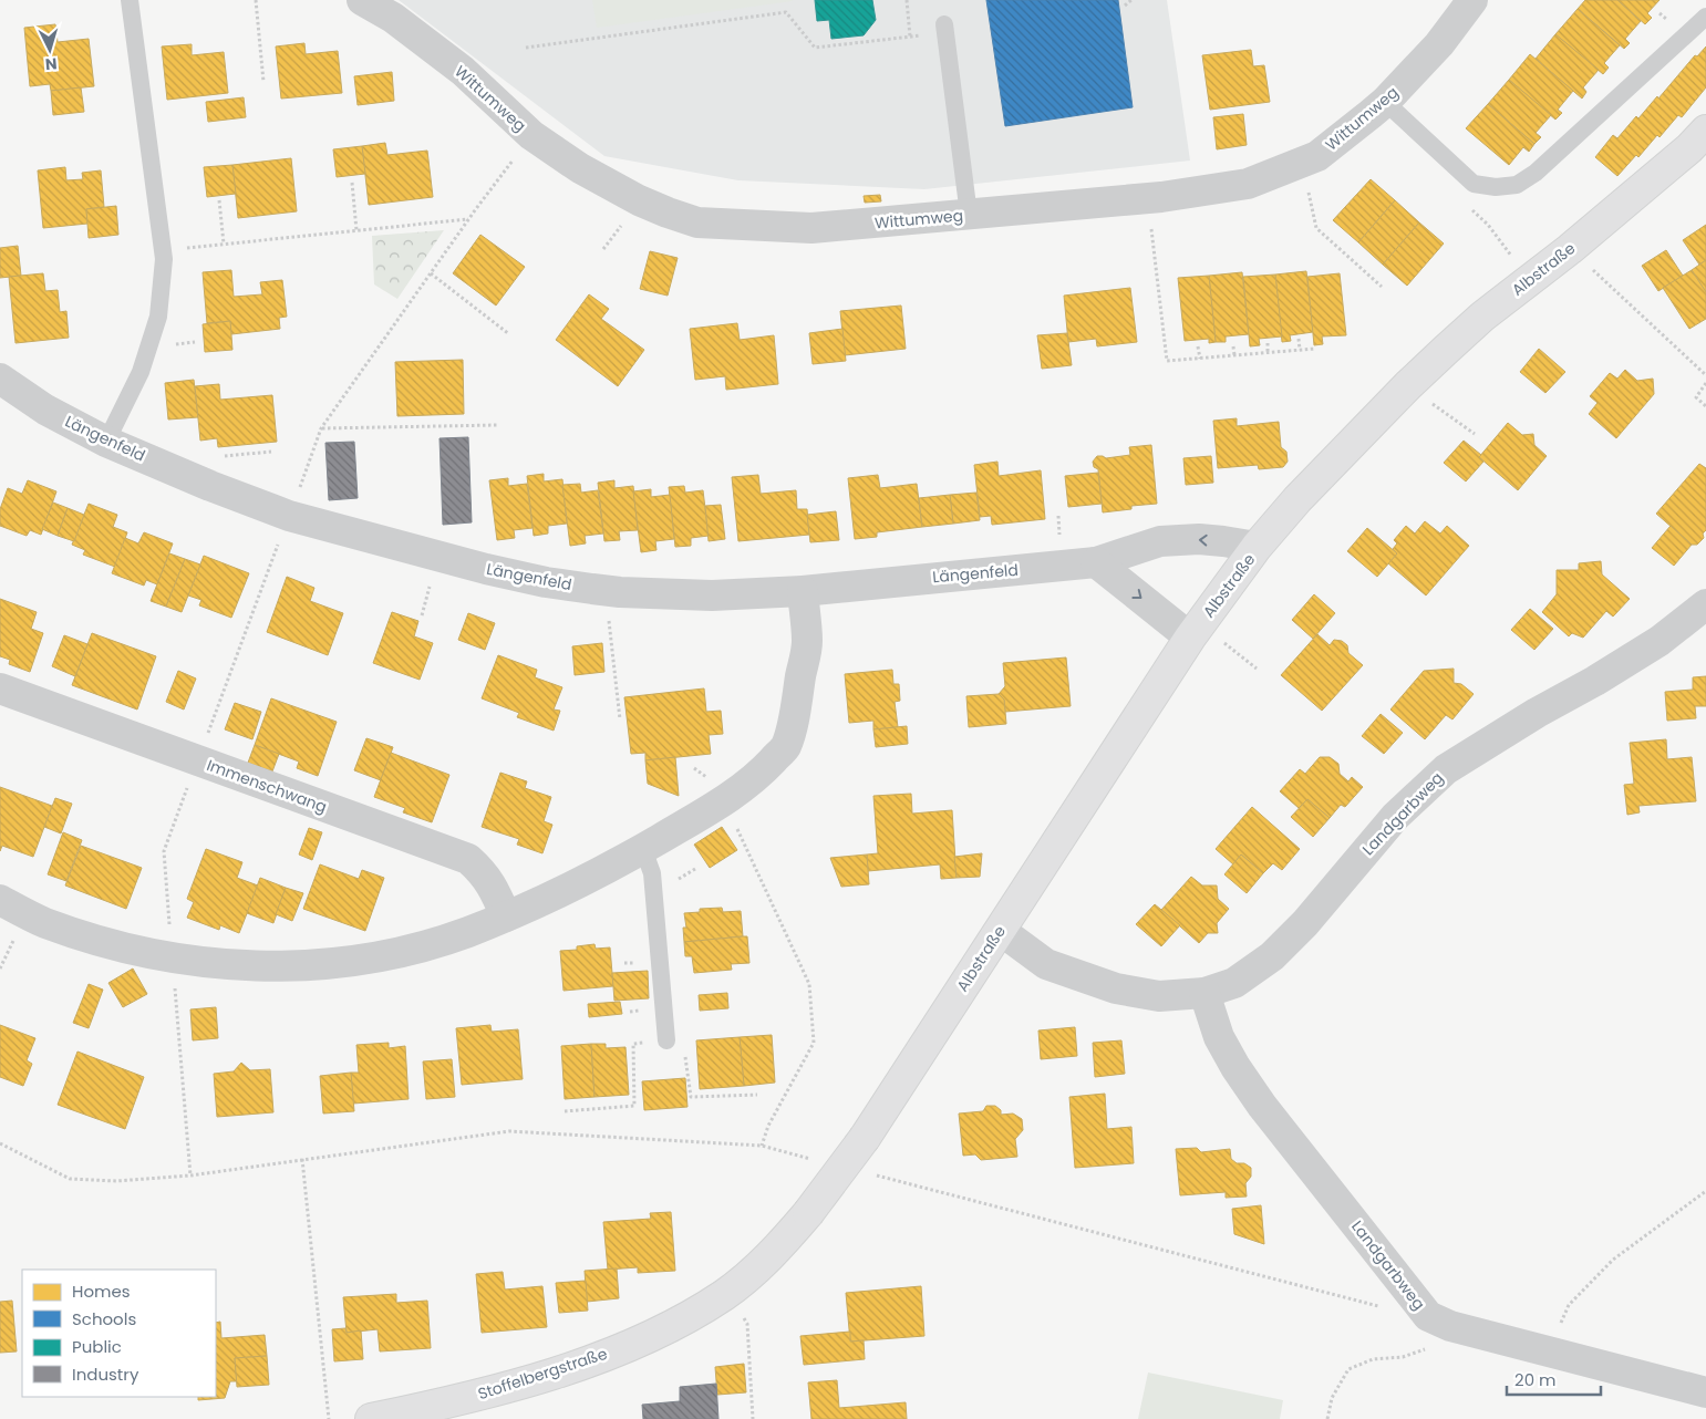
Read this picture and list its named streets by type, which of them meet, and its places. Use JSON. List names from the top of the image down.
{
  "streets": {
    "street": [
      "Wittumweg",
      "Albstraße",
      "Längenfeld",
      "Immenschwang",
      "Landgarbweg",
      "Stoffelbergstraße"
    ]
  },
  "crossings": [
    ["Albstraße", "Längenfeld"],
    ["Albstraße", "Landgarbweg"],
    ["Albstraße", "Stoffelbergstraße"]
  ],
  "legend": [
    "Homes",
    "Schools",
    "Public",
    "Industry"
  ],
  "scale_bar": "20 m",
  "north": "bottom"
}
